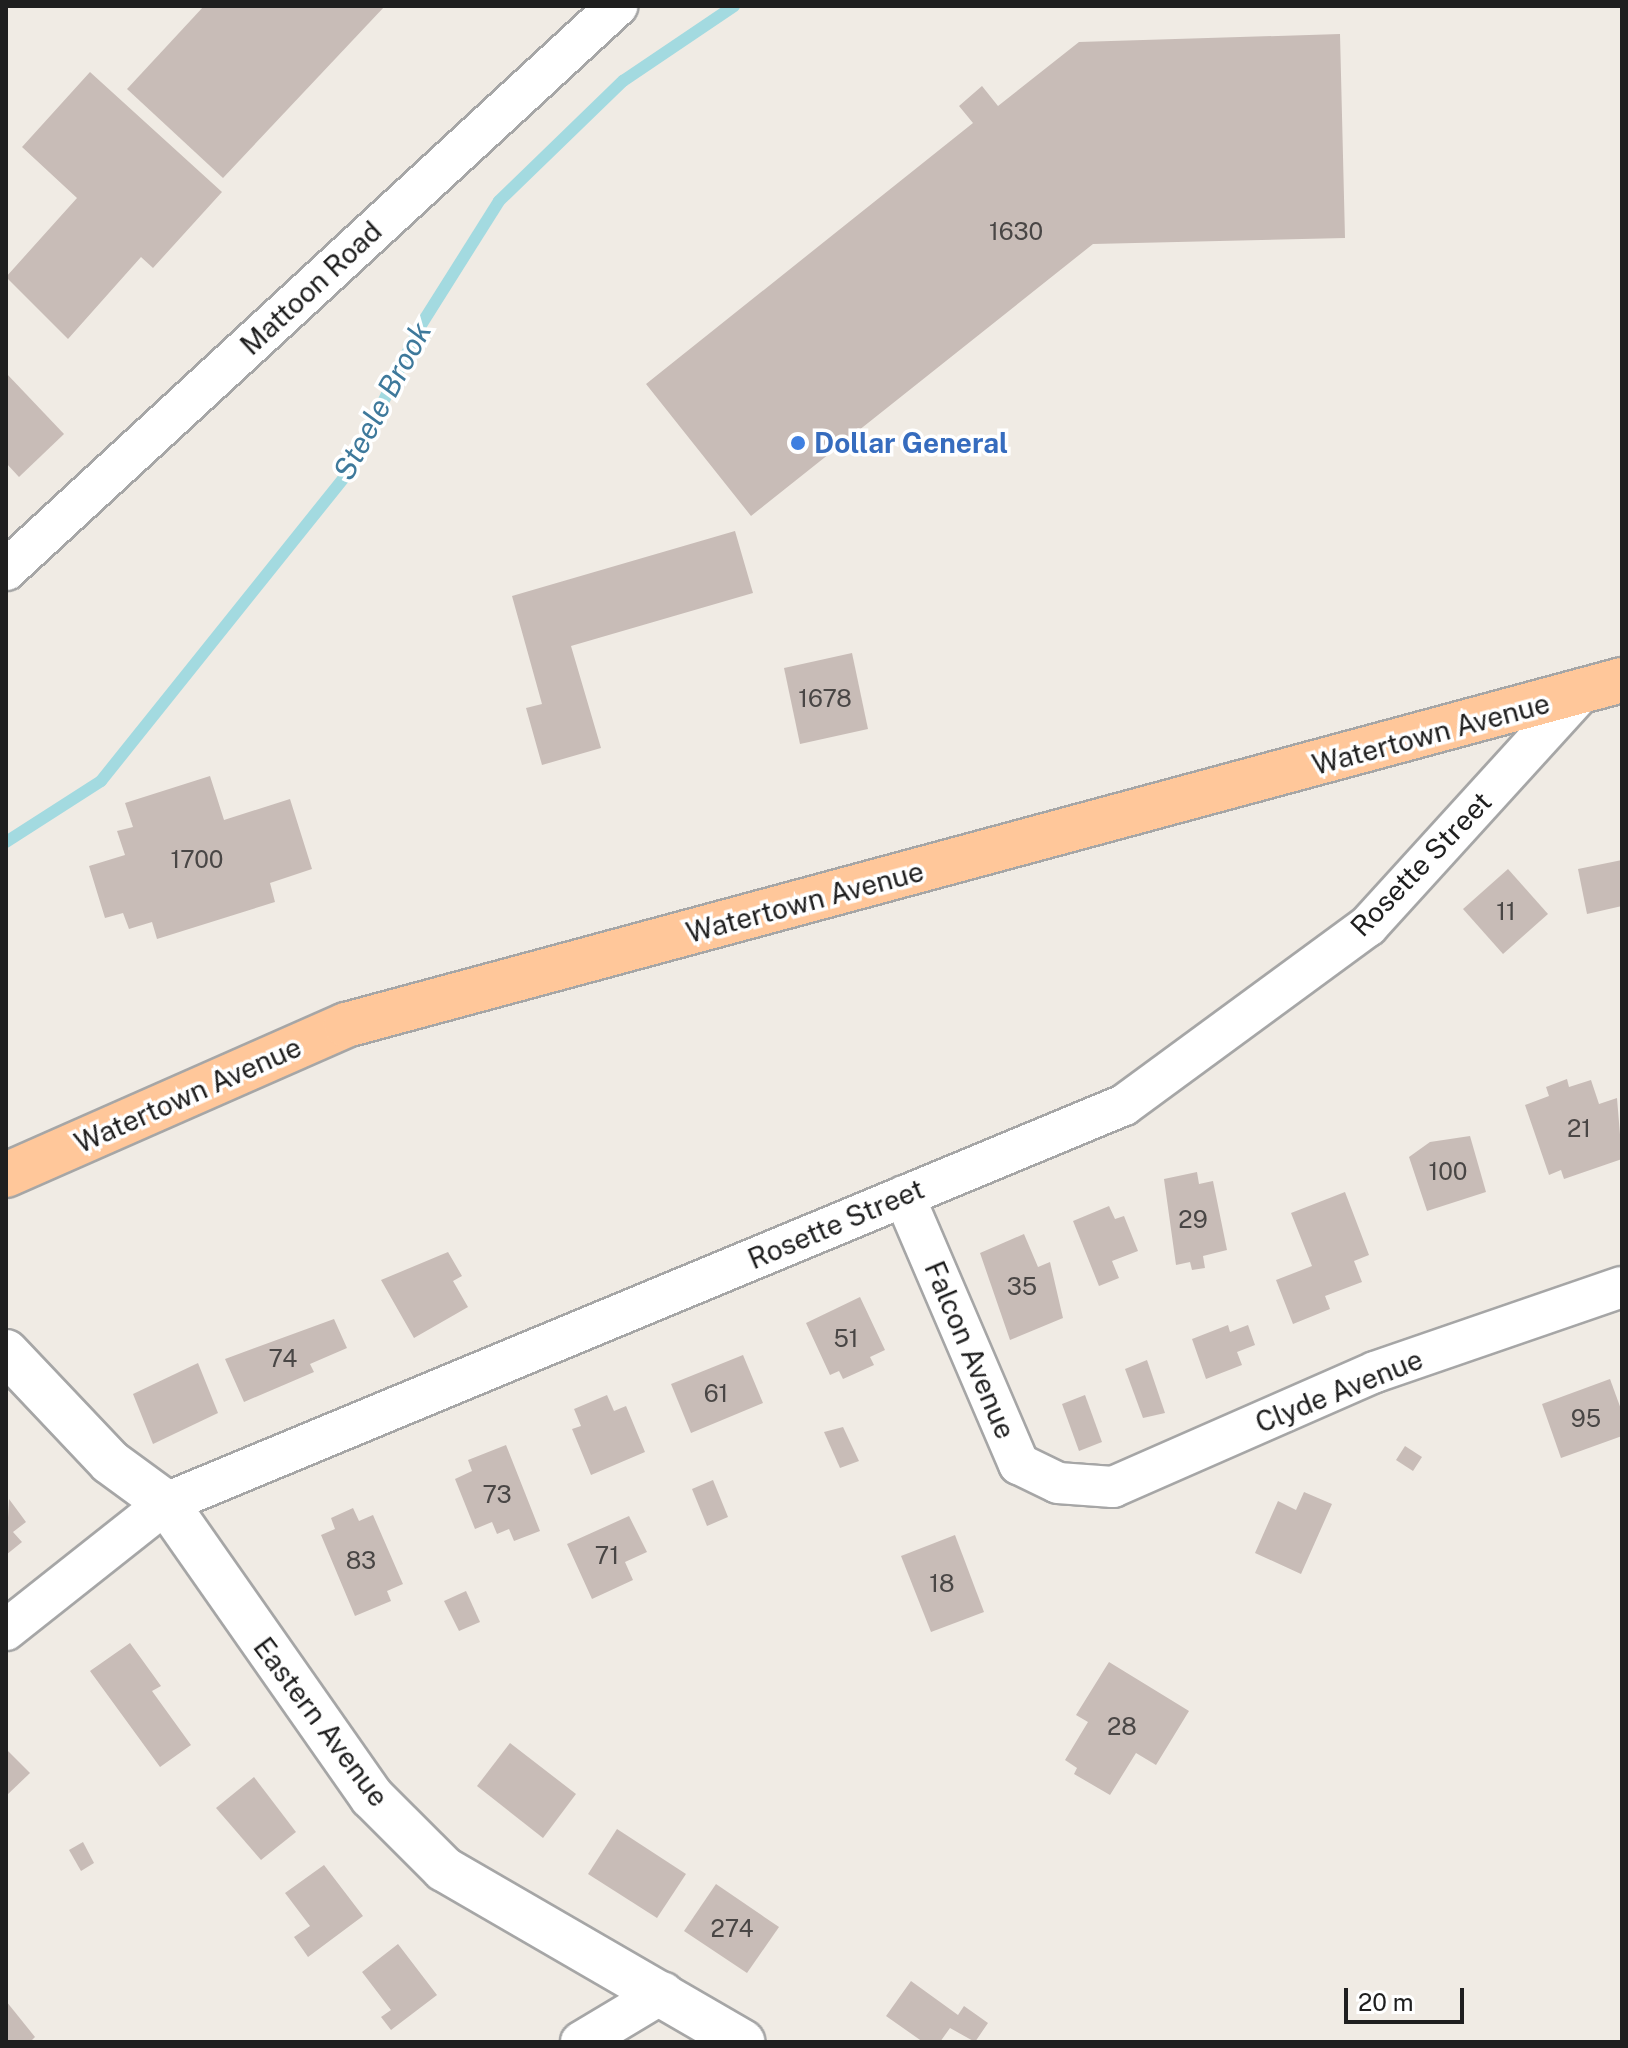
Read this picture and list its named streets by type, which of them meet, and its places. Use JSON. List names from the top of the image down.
{
  "streets": {
    "main road": ["Watertown Avenue"],
    "street": [
      "Mattoon Road",
      "Rosette Street",
      "Falcon Avenue",
      "Clyde Avenue",
      "Eastern Avenue"
    ]
  },
  "crossings": [
    ["Watertown Avenue", "Rosette Street"],
    ["Rosette Street", "Falcon Avenue"],
    ["Rosette Street", "Eastern Avenue"],
    ["Falcon Avenue", "Clyde Avenue"]
  ],
  "water": ["Steele Brook"],
  "places": ["Dollar General"],
  "house_numbers": [
    "1630",
    "1678",
    "1700",
    "11",
    "21",
    "100",
    "29",
    "35",
    "51",
    "74",
    "61",
    "95",
    "73",
    "71",
    "83",
    "18",
    "28",
    "274"
  ],
  "scale_bar": "20 m"
}
